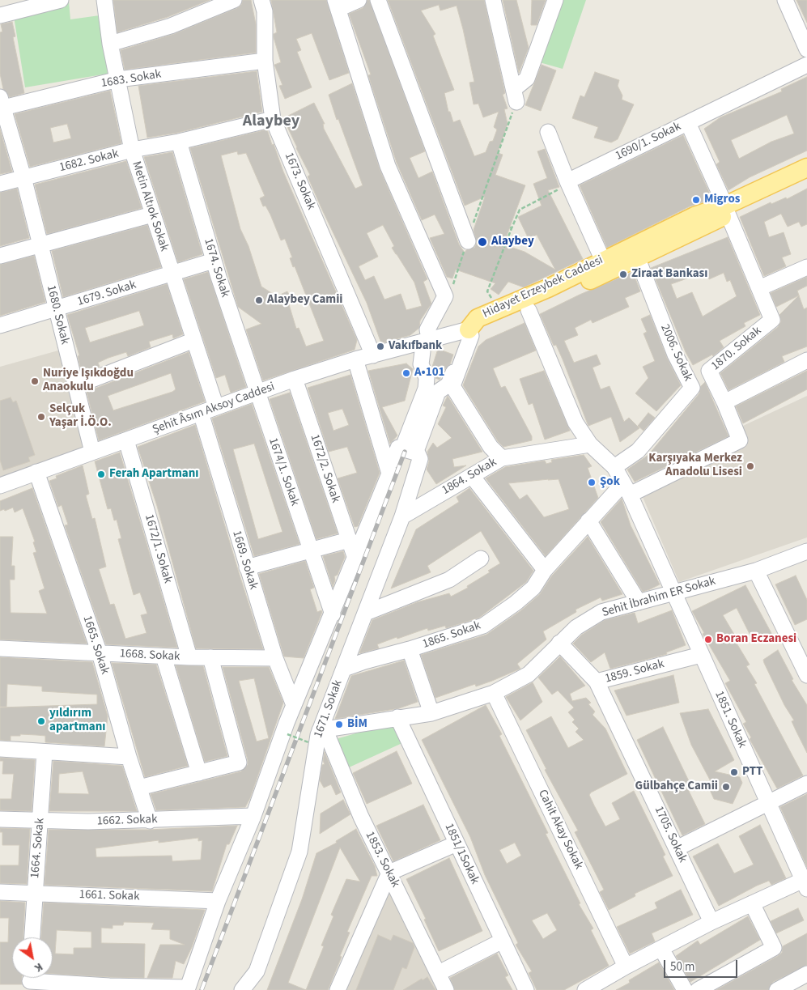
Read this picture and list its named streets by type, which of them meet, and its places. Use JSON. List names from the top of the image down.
{
  "streets": {
    "main road": ["Hidayet Erzeybek Caddesi"],
    "street": [
      "1683. Sokak",
      "1690/1. Sokak",
      "1682. Sokak",
      "1673. Sokak",
      "Metin Altıok Sokak",
      "1674. Sokak",
      "1679. Sokak",
      "1680. Sokak",
      "1870. Sokak",
      "2006. Sokak",
      "Şehit Âsım Aksoy Caddesi",
      "1672/2. Sokak",
      "1674/1. Sokak",
      "1864. Sokak",
      "1672/1. Sokak",
      "1669. Sokak",
      "Sehit İbrahim ER Sokak",
      "1865. Sokak",
      "1665. Sokak",
      "1668. Sokak",
      "1859. Sokak",
      "1671. Sokak",
      "1851. Sokak",
      "1662. Sokak",
      "Cahit Akay Sokak",
      "1705. Sokak",
      "1664. Sokak",
      "1851/1Sokak",
      "1853. Sokak",
      "1661. Sokak"
    ]
  },
  "crossings": [
    ["1683. Sokak", "1673. Sokak"],
    ["1683. Sokak", "Metin Altıok Sokak"],
    ["1683. Sokak", "1680. Sokak"],
    ["1690/1. Sokak", "1870. Sokak"],
    ["1682. Sokak", "1673. Sokak"],
    ["1682. Sokak", "Metin Altıok Sokak"],
    ["1682. Sokak", "1674. Sokak"],
    ["1682. Sokak", "1680. Sokak"],
    ["1673. Sokak", "Şehit Âsım Aksoy Caddesi"],
    ["Metin Altıok Sokak", "1679. Sokak"],
    ["Metin Altıok Sokak", "Şehit Âsım Aksoy Caddesi"],
    ["1674. Sokak", "1679. Sokak"],
    ["1674. Sokak", "Şehit Âsım Aksoy Caddesi"],
    ["1674. Sokak", "1674/1. Sokak"],
    ["Hidayet Erzeybek Caddesi", "1870. Sokak"],
    ["Hidayet Erzeybek Caddesi", "2006. Sokak"],
    ["Hidayet Erzeybek Caddesi", "1851. Sokak"],
    ["1679. Sokak", "1680. Sokak"],
    ["1680. Sokak", "Şehit Âsım Aksoy Caddesi"],
    ["1870. Sokak", "1865. Sokak"],
    ["1870. Sokak", "1851. Sokak"],
    ["2006. Sokak", "1851. Sokak"],
    ["Şehit Âsım Aksoy Caddesi", "1672/2. Sokak"],
    ["Şehit Âsım Aksoy Caddesi", "1674/1. Sokak"],
    ["Şehit Âsım Aksoy Caddesi", "1672/1. Sokak"],
    ["Şehit Âsım Aksoy Caddesi", "1669. Sokak"],
    ["Şehit Âsım Aksoy Caddesi", "1665. Sokak"],
    ["1864. Sokak", "1671. Sokak"],
    ["1864. Sokak", "1851. Sokak"],
    ["1672/1. Sokak", "1668. Sokak"],
    ["1669. Sokak", "1668. Sokak"],
    ["Sehit İbrahim ER Sokak", "1859. Sokak"],
    ["Sehit İbrahim ER Sokak", "1671. Sokak"],
    ["Sehit İbrahim ER Sokak", "1851. Sokak"],
    ["Sehit İbrahim ER Sokak", "Cahit Akay Sokak"],
    ["Sehit İbrahim ER Sokak", "1851/1Sokak"],
    ["Sehit İbrahim ER Sokak", "1853. Sokak"],
    ["1865. Sokak", "1671. Sokak"],
    ["1865. Sokak", "1851. Sokak"],
    ["1665. Sokak", "1668. Sokak"],
    ["1665. Sokak", "1662. Sokak"],
    ["1859. Sokak", "1851. Sokak"],
    ["1859. Sokak", "1705. Sokak"],
    ["1671. Sokak", "1853. Sokak"],
    ["1662. Sokak", "1664. Sokak"],
    ["1664. Sokak", "1661. Sokak"]
  ],
  "districts": ["Alaybey"],
  "places": [
    "Migros",
    "Alaybey",
    "Ziraat Bankası",
    "Alaybey Camii",
    "Vakıfbank",
    "A•101",
    "Nuriye Işıkdoğdu Anaokulu",
    "Selçuk Yaşar İ.Ö.O.",
    "Karşıyaka Merkez Anadolu Lisesi",
    "Ferah Apartmanı",
    "Şok",
    "Boran Eczanesi",
    "yıldırım apartmanı",
    "BİM",
    "PTT",
    "Gülbahçe Camii"
  ],
  "scale_bar": "50 m",
  "north": "bottom right"
}
